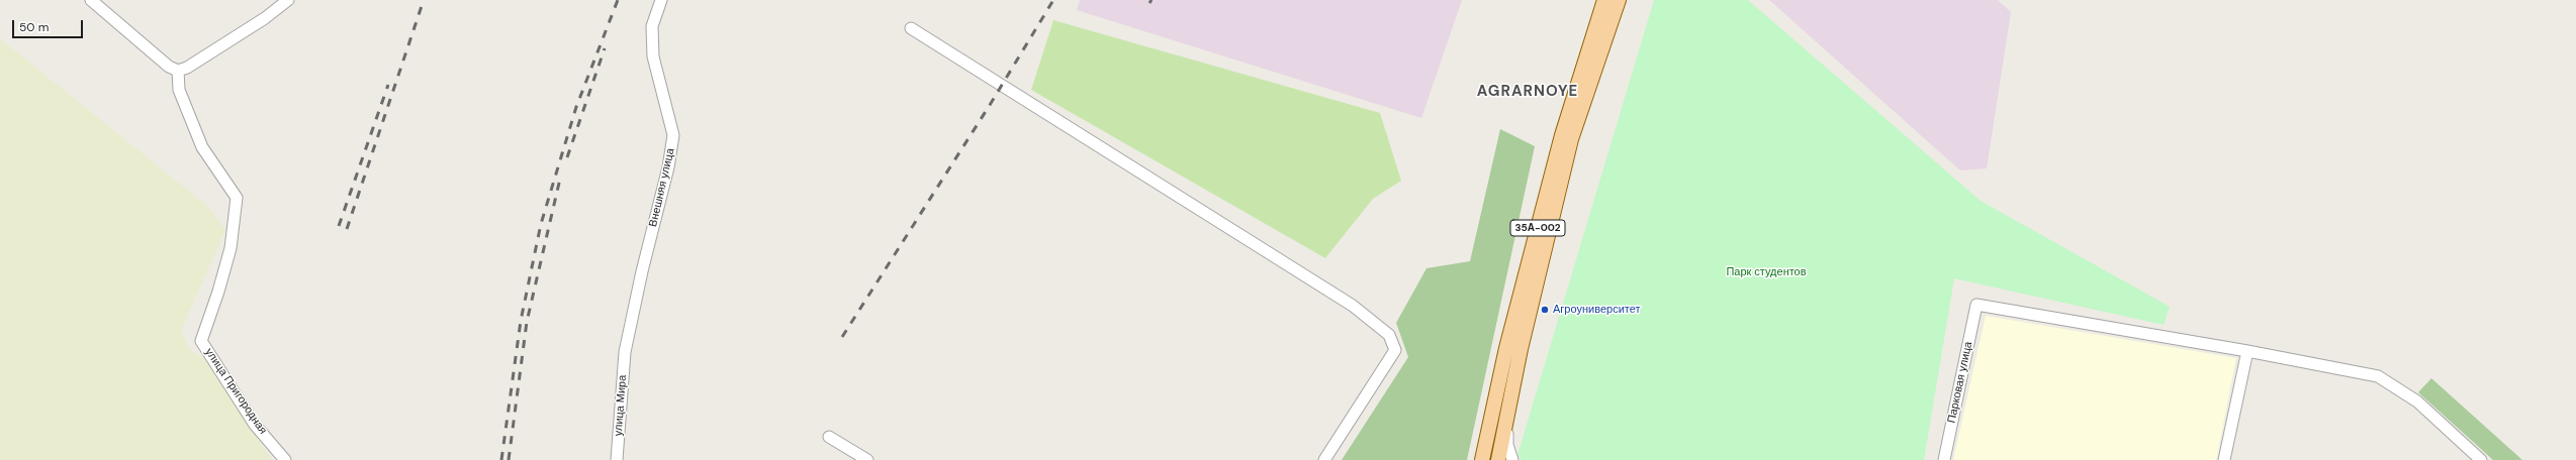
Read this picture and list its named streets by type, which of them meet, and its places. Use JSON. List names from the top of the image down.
{
  "streets": {
    "main road": ["35А-002"],
    "street": [
      "Внешняя улица",
      "Парковая улица",
      "улица Пригородная",
      "улица Мира"
    ]
  },
  "crossings": [
    ["Внешняя улица", "улица Мира"]
  ],
  "districts": ["AGRARNOYE"],
  "parks": ["Парк студентов"],
  "places": ["Агроуниверситет"],
  "scale_bar": "50 m"
}
